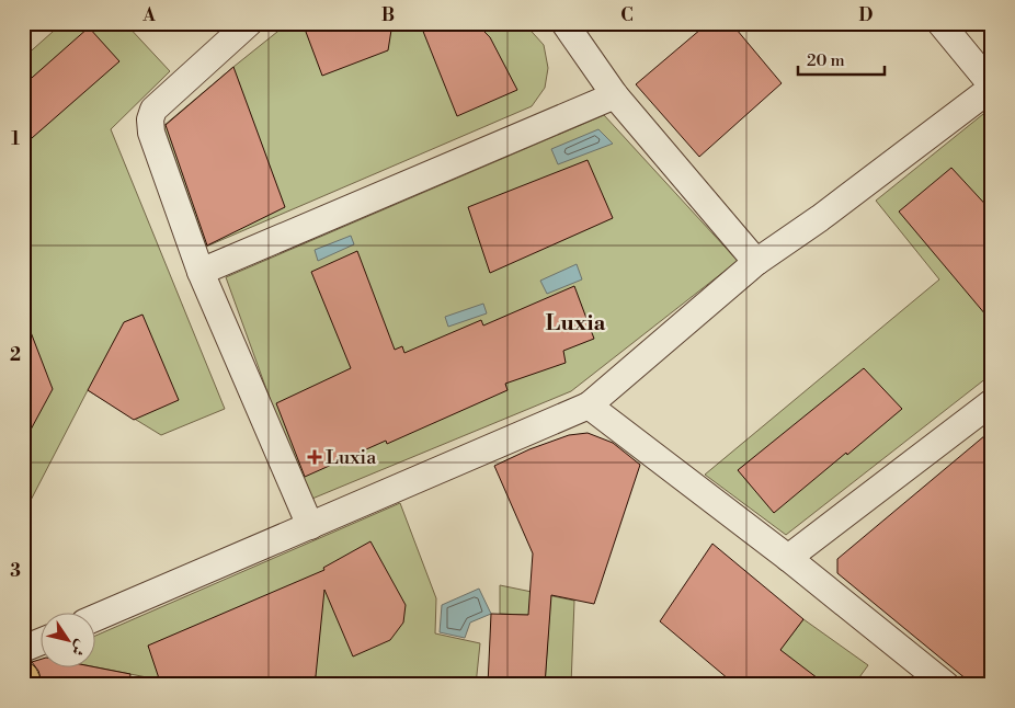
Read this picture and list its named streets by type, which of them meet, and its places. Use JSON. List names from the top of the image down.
{
  "districts": ["Luxia"],
  "places": {
    "health": ["Luxia"]
  },
  "scale_bar": "20 m",
  "north": "bottom right",
  "grid": {
    "columns": [
      "A",
      "B",
      "C",
      "D"
    ],
    "rows": ["1", "2", "3"]
  }
}
